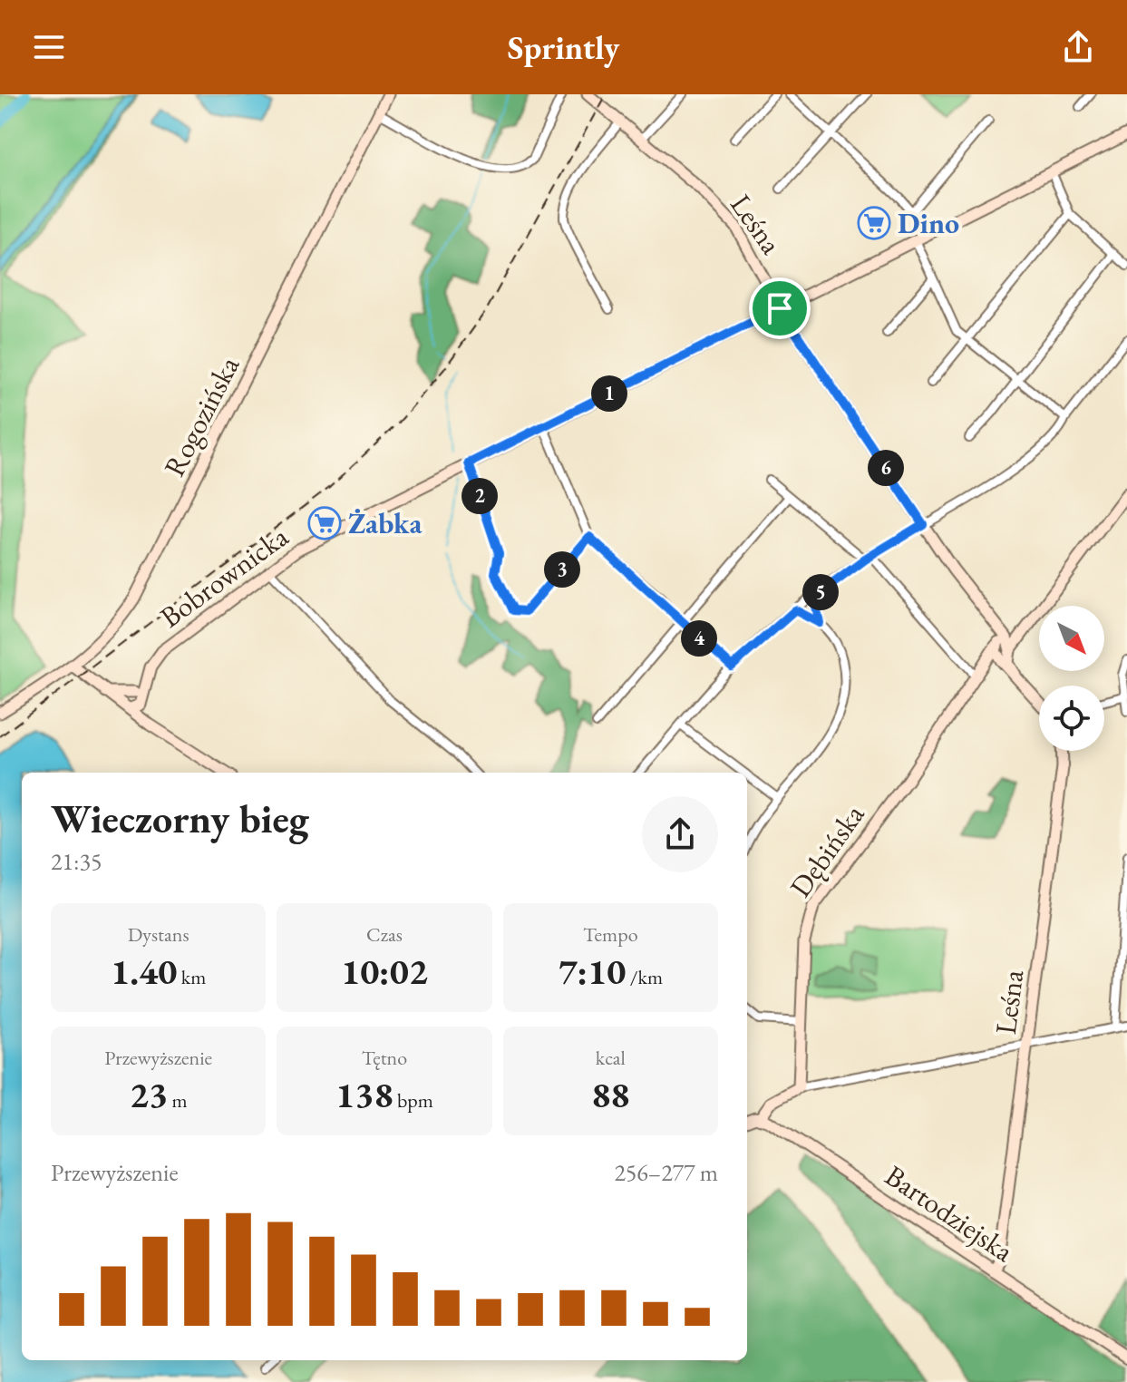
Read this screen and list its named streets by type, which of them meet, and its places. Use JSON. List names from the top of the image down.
{
  "streets": {
    "street": [
      "Leśna",
      "Rogozińska",
      "Bobrownicka",
      "Dębińska",
      "Bartodziejska"
    ]
  },
  "crossings": [
    ["Leśna", "Bobrownicka"],
    ["Leśna", "Dębińska"],
    ["Leśna", "Bartodziejska"]
  ],
  "places": {
    "supermarket": ["Dino", "Żabka"]
  },
  "north": "bottom right",
  "page": {
    "header": "Sprintly",
    "pins": [
      "1",
      "6",
      "2",
      "3",
      "5",
      "4"
    ],
    "heading": ["Wieczorny bieg", "21:35"],
    "stats": [
      ["Dystans", "1.40 km"],
      ["Czas", "10:02"],
      ["Tempo", "7:10 /km"],
      ["Przewyższenie", "23 m"],
      ["Tętno", "138 bpm"],
      ["kcal", "88"]
    ],
    "chart": ["Przewyższenie", "256–277 m"]
  }
}
